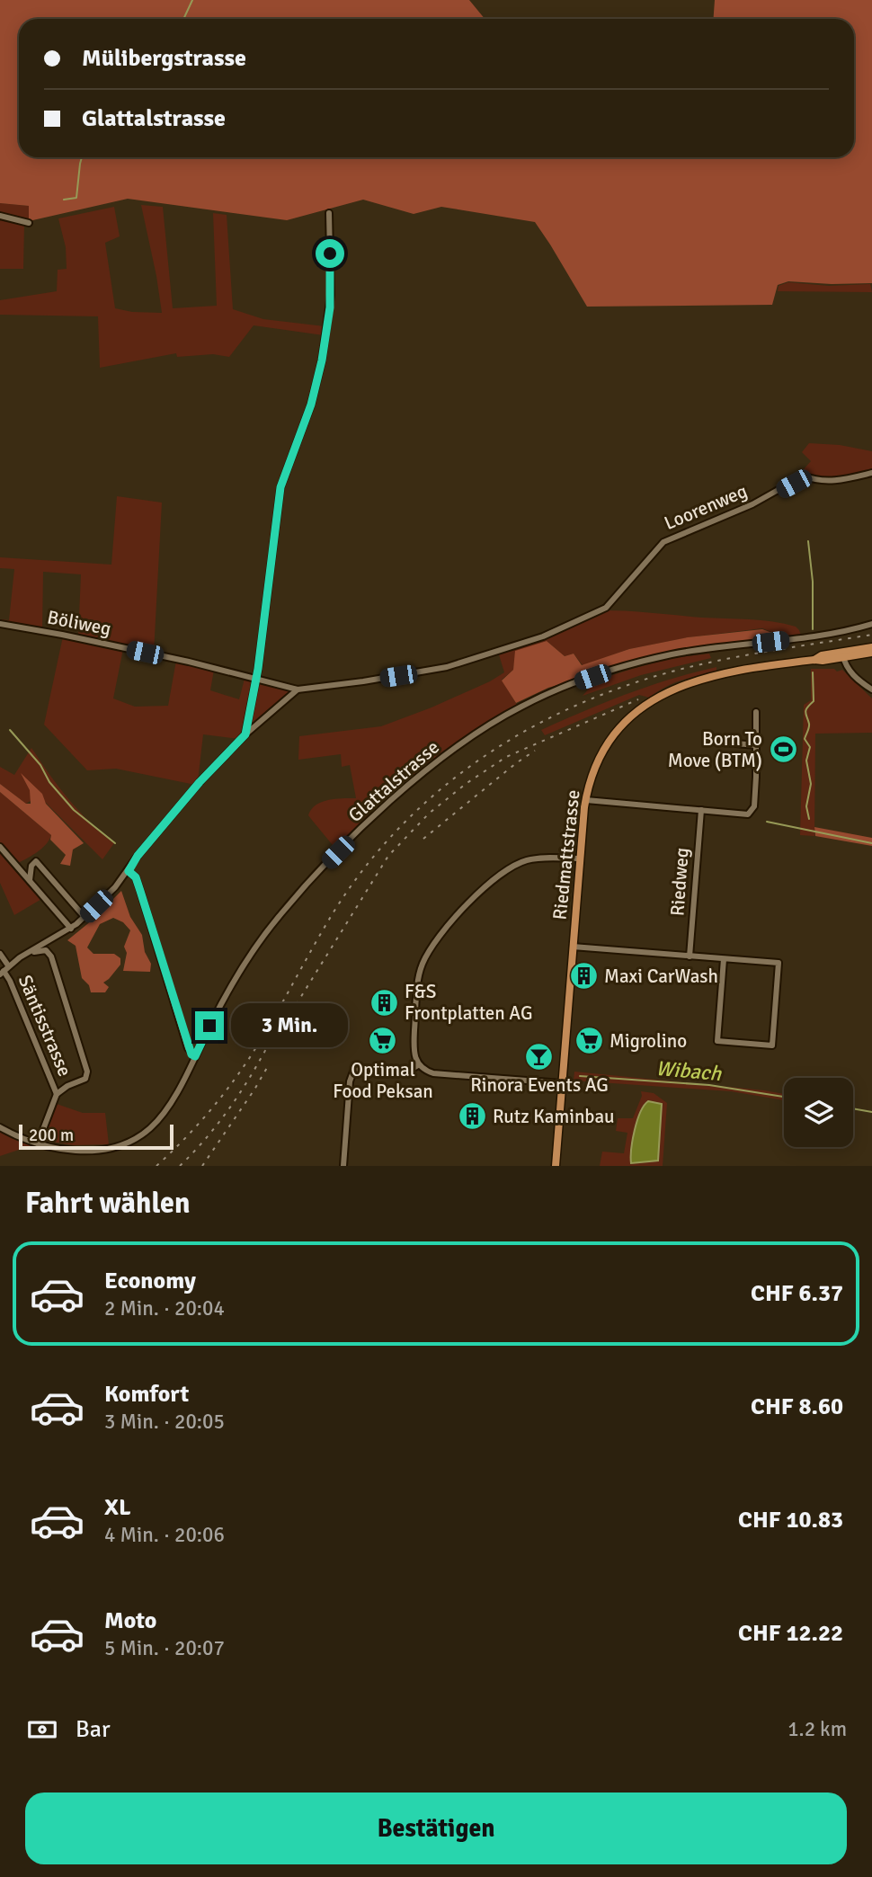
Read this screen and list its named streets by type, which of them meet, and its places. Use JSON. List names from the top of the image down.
{
  "streets": {
    "main road": ["Riedmattstrasse"],
    "street": [
      "Loorenweg",
      "Böliweg",
      "Glattalstrasse",
      "Riedweg",
      "Säntisstrasse"
    ]
  },
  "crossings": [
    ["Loorenweg", "Böliweg"]
  ],
  "water": ["Wibach"],
  "places": {
    "sports": ["Born To Move (BTM)"],
    "building": ["Maxi CarWash", "F&S Frontplatten AG", "Rutz Kaminbau"],
    "supermarket": ["Optimal Food Peksan", "Migrolino"],
    "bar": ["Rinora Events AG"]
  },
  "scale_bar": "200 m",
  "page": {
    "banner": ["Mülibergstrasse", "Glattalstrasse"],
    "bubble": "3 Min.",
    "scale": "200 m",
    "heading": "Fahrt wählen",
    "list": [
      {
        "name": "Economy",
        "note": "2 Min. · 20:04",
        "value": "CHF 6.37"
      },
      {
        "name": "Komfort",
        "note": "3 Min. · 20:05",
        "value": "CHF 8.60"
      },
      {
        "name": "XL",
        "note": "4 Min. · 20:06",
        "value": "CHF 10.83"
      },
      {
        "name": "Moto",
        "note": "5 Min. · 20:07",
        "value": "CHF 12.22"
      }
    ],
    "pay": ["Bar", "1.2 km"],
    "buttons": "Bestätigen"
  }
}
